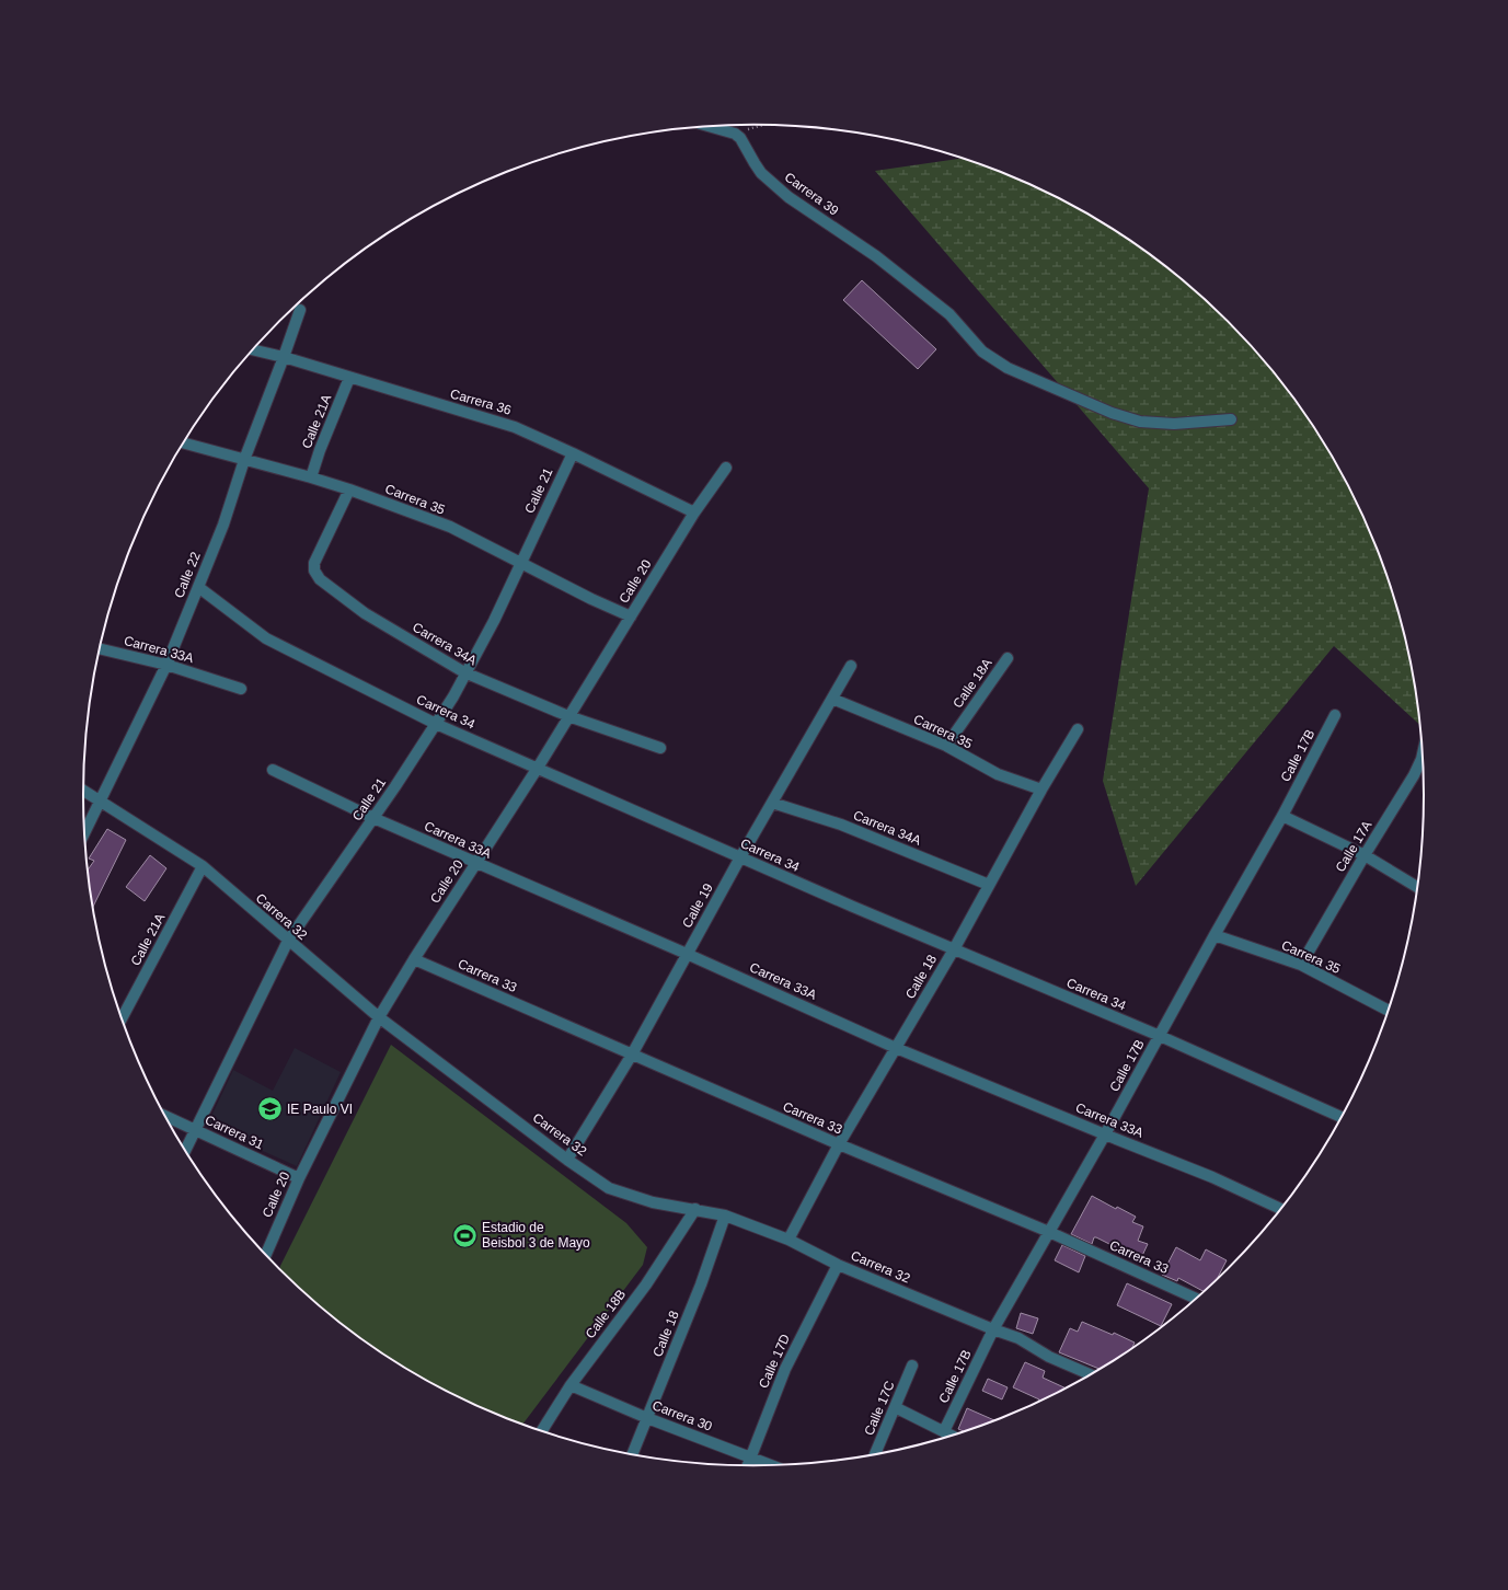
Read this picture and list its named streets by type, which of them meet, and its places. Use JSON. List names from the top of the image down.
{
  "streets": {
    "street": [
      "Carrera 39",
      "Carrera 36",
      "Calle 21A",
      "Calle 21",
      "Carrera 35",
      "Calle 22",
      "Calle 20",
      "Carrera 34A",
      "Carrera 33A",
      "Calle 18A",
      "Carrera 34",
      "Calle 17B",
      "Calle 17A",
      "Calle 19",
      "Carrera 32",
      "Carrera 33",
      "Calle 18",
      "Carrera 31",
      "Calle 18B",
      "Calle 17D",
      "Calle 17C",
      "Carrera 30"
    ]
  },
  "crossings": [
    ["Carrera 36", "Calle 21A"],
    ["Carrera 36", "Calle 21"],
    ["Carrera 36", "Calle 22"],
    ["Carrera 36", "Calle 20"],
    ["Calle 21A", "Carrera 35"],
    ["Calle 21A", "Carrera 32"],
    ["Calle 21", "Carrera 35"],
    ["Calle 21", "Carrera 34A"],
    ["Calle 21", "Carrera 33A"],
    ["Calle 21", "Carrera 34"],
    ["Calle 21", "Carrera 32"],
    ["Calle 21", "Carrera 31"],
    ["Carrera 35", "Calle 22"],
    ["Carrera 35", "Calle 20"],
    ["Carrera 35", "Carrera 34A"],
    ["Carrera 35", "Calle 18A"],
    ["Carrera 35", "Calle 17B"],
    ["Carrera 35", "Calle 17A"],
    ["Carrera 35", "Calle 19"],
    ["Carrera 35", "Calle 18"],
    ["Calle 22", "Carrera 33A"],
    ["Calle 22", "Carrera 34"],
    ["Calle 22", "Carrera 32"],
    ["Calle 20", "Carrera 34A"],
    ["Calle 20", "Carrera 33A"],
    ["Calle 20", "Carrera 34"],
    ["Calle 20", "Carrera 32"],
    ["Calle 20", "Carrera 33"],
    ["Calle 20", "Carrera 31"],
    ["Carrera 34A", "Calle 19"],
    ["Carrera 34A", "Calle 18"],
    ["Carrera 33A", "Calle 17B"],
    ["Carrera 33A", "Calle 19"],
    ["Carrera 33A", "Calle 18"],
    ["Carrera 34", "Calle 17B"],
    ["Carrera 34", "Calle 19"],
    ["Carrera 34", "Calle 18"],
    ["Calle 17B", "Carrera 32"],
    ["Calle 17B", "Carrera 33"],
    ["Calle 19", "Carrera 32"],
    ["Calle 19", "Carrera 33"],
    ["Carrera 32", "Calle 18"],
    ["Carrera 32", "Calle 18B"],
    ["Carrera 32", "Calle 17D"],
    ["Carrera 33", "Calle 18"],
    ["Calle 18", "Carrera 30"],
    ["Calle 18B", "Carrera 30"],
    ["Calle 17D", "Carrera 30"]
  ],
  "places": {
    "school or university": ["IE Paulo VI"],
    "sports": ["Estadio de Beisbol 3 de Mayo"]
  }
}
